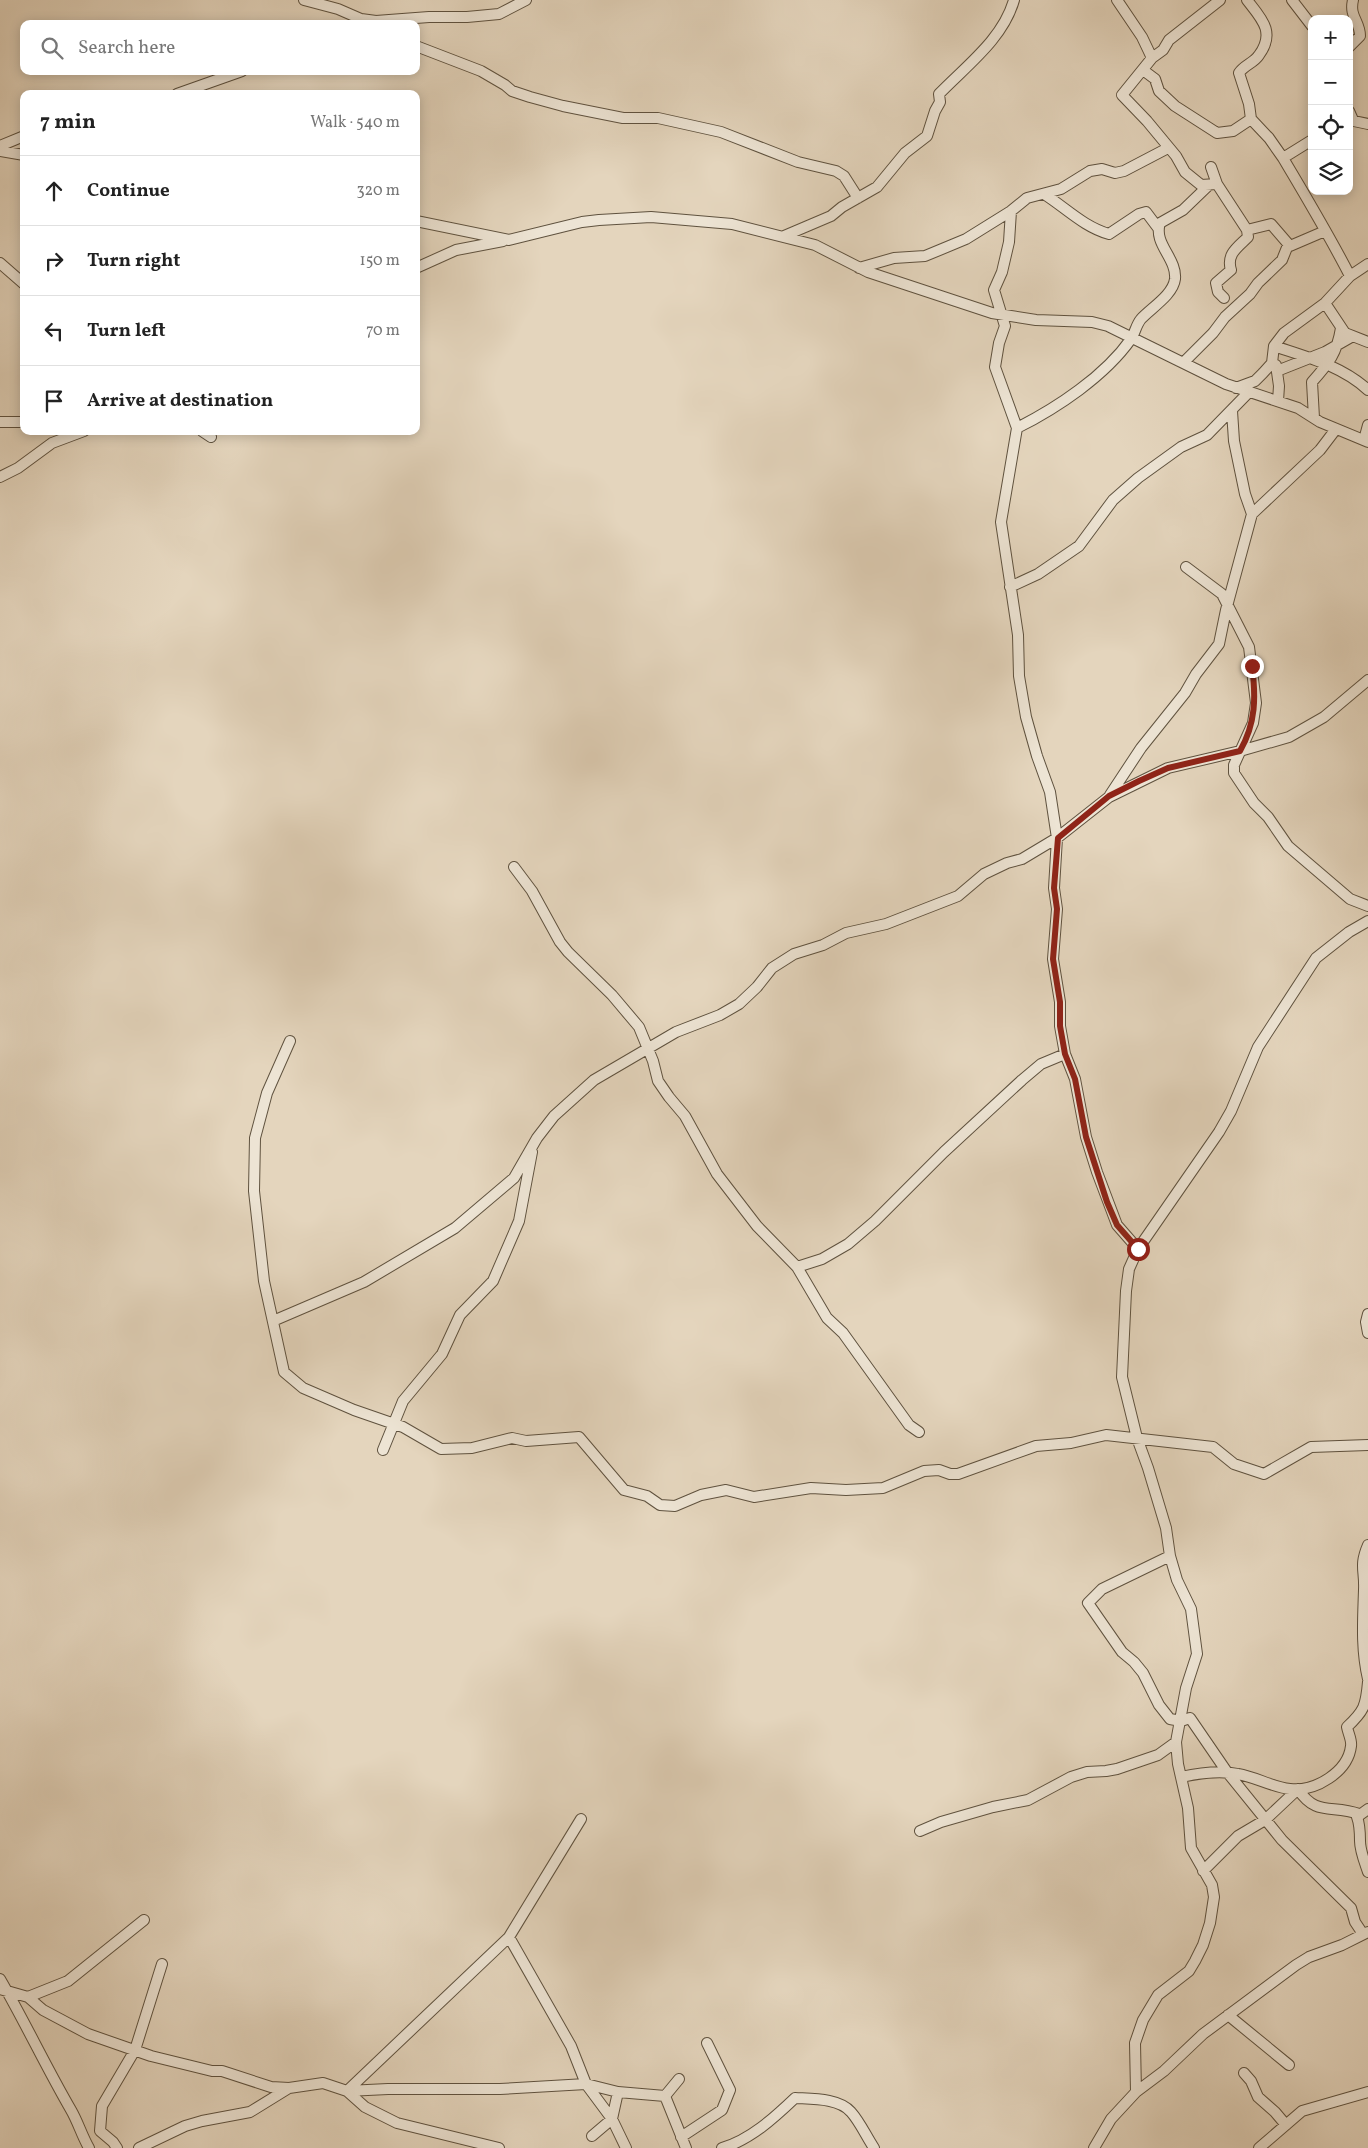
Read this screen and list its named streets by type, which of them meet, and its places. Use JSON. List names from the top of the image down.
{
  "page": {
    "map_buttons": ["+", "−"],
    "search": "Search here",
    "heading": ["7 min", "Walk · 540 m"],
    "list": [
      ["Continue", "320 m"],
      ["Turn right", "150 m"],
      ["Turn left", "70 m"],
      "Arrive at destination"
    ]
  }
}
